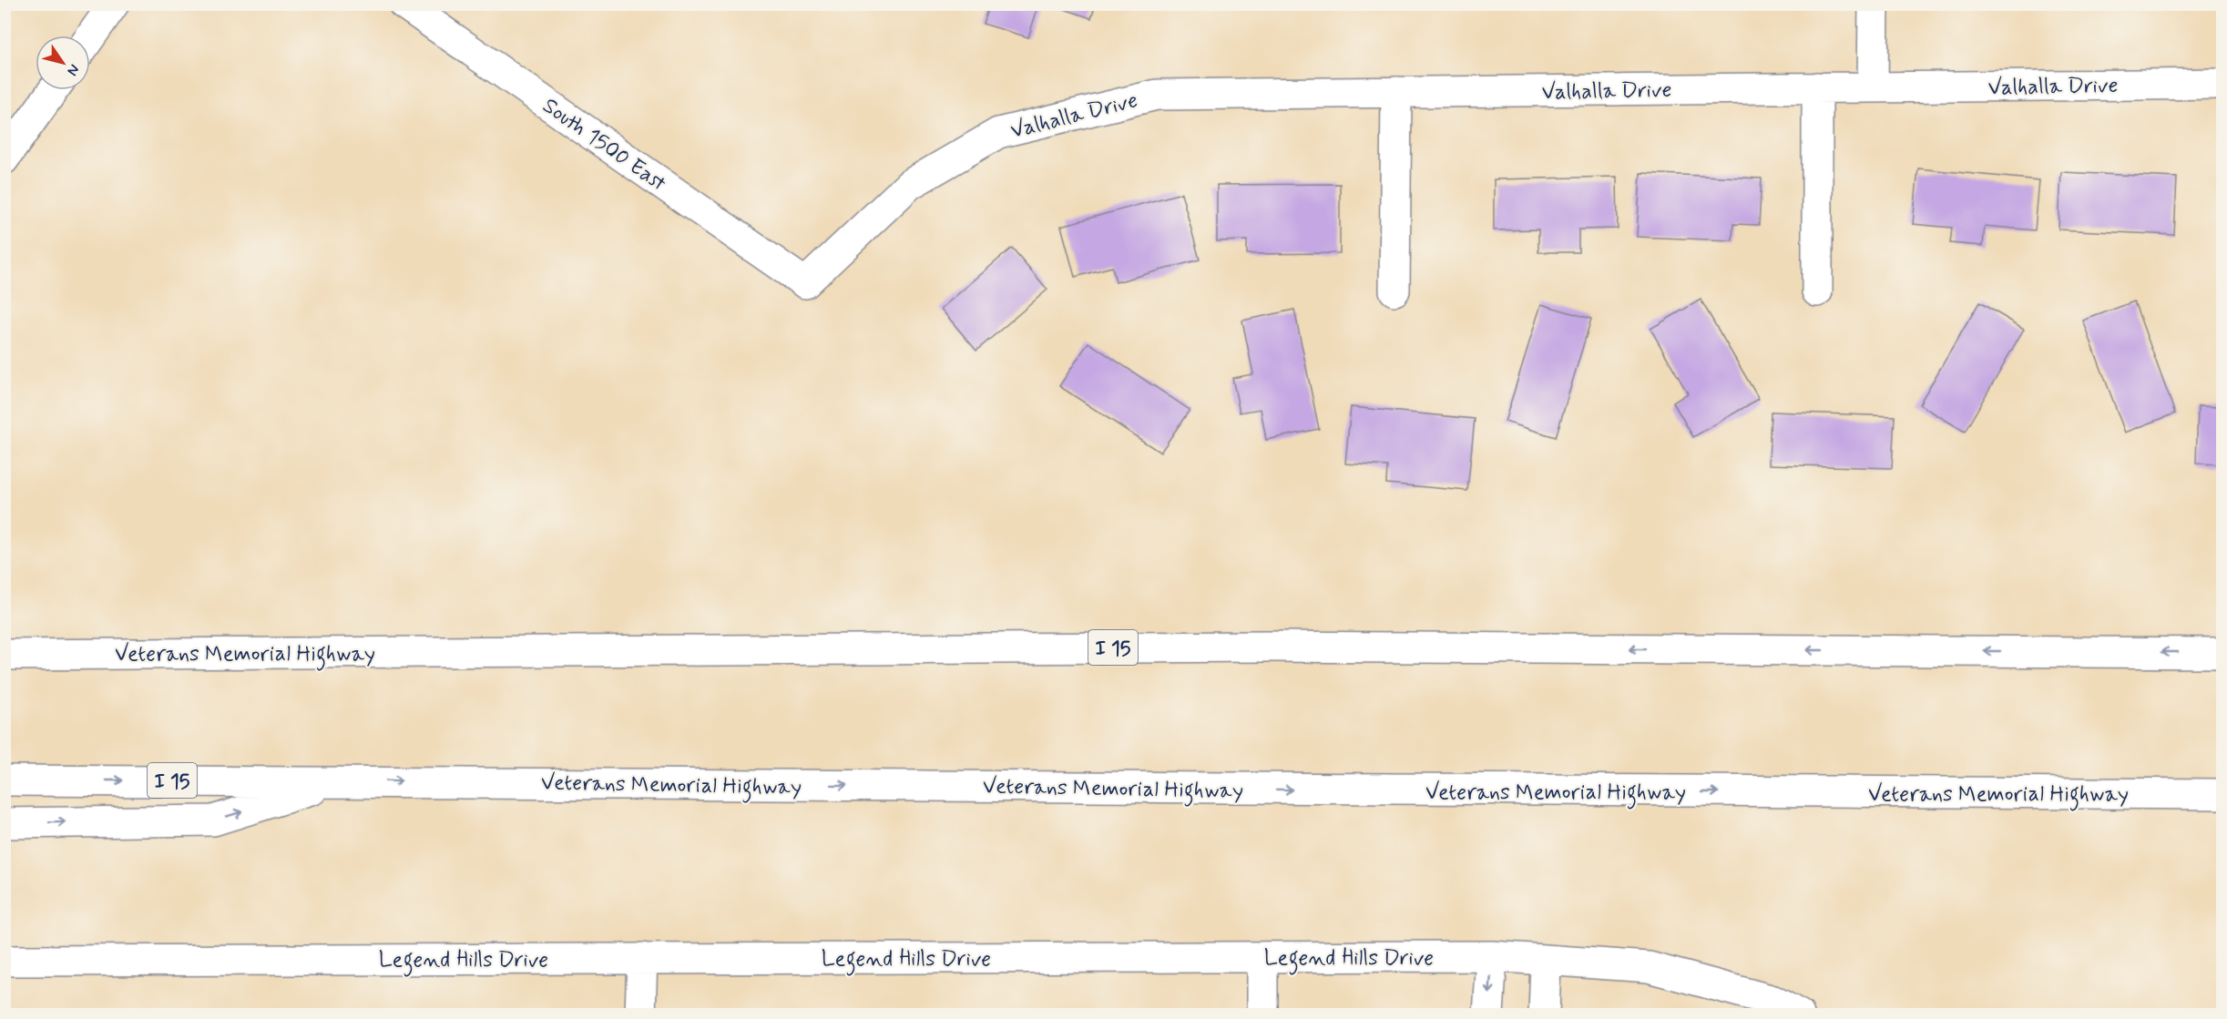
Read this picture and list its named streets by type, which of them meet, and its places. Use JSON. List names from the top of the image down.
{
  "streets": {
    "main road": [
      "Valhalla Drive",
      "South 1500 East",
      "I 15",
      "Veterans Memorial Highway",
      "Legend Hills Drive"
    ]
  },
  "crossings": [
    ["Valhalla Drive", "South 1500 East"]
  ],
  "north": "bottom right"
}
